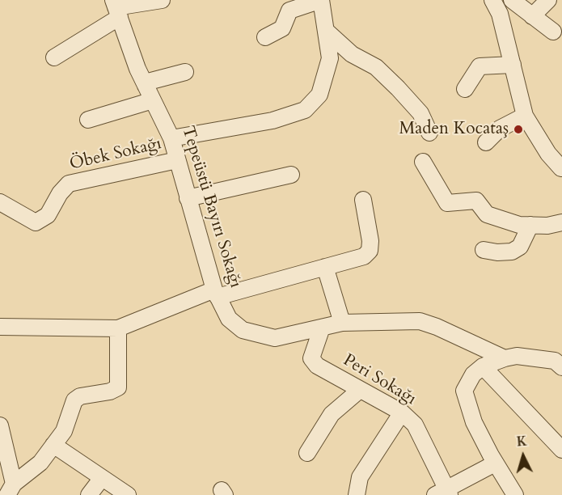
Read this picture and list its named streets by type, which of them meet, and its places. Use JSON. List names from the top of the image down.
{
  "streets": {
    "street": ["Öbek Sokağı", "Tepeüstü Bayırı Sokağı", "Peri Sokağı"]
  },
  "crossings": [
    ["Öbek Sokağı", "Tepeüstü Bayırı Sokağı"],
    ["Tepeüstü Bayırı Sokağı", "Peri Sokağı"]
  ],
  "places": ["Maden Kocataş"],
  "north": "top"
}
